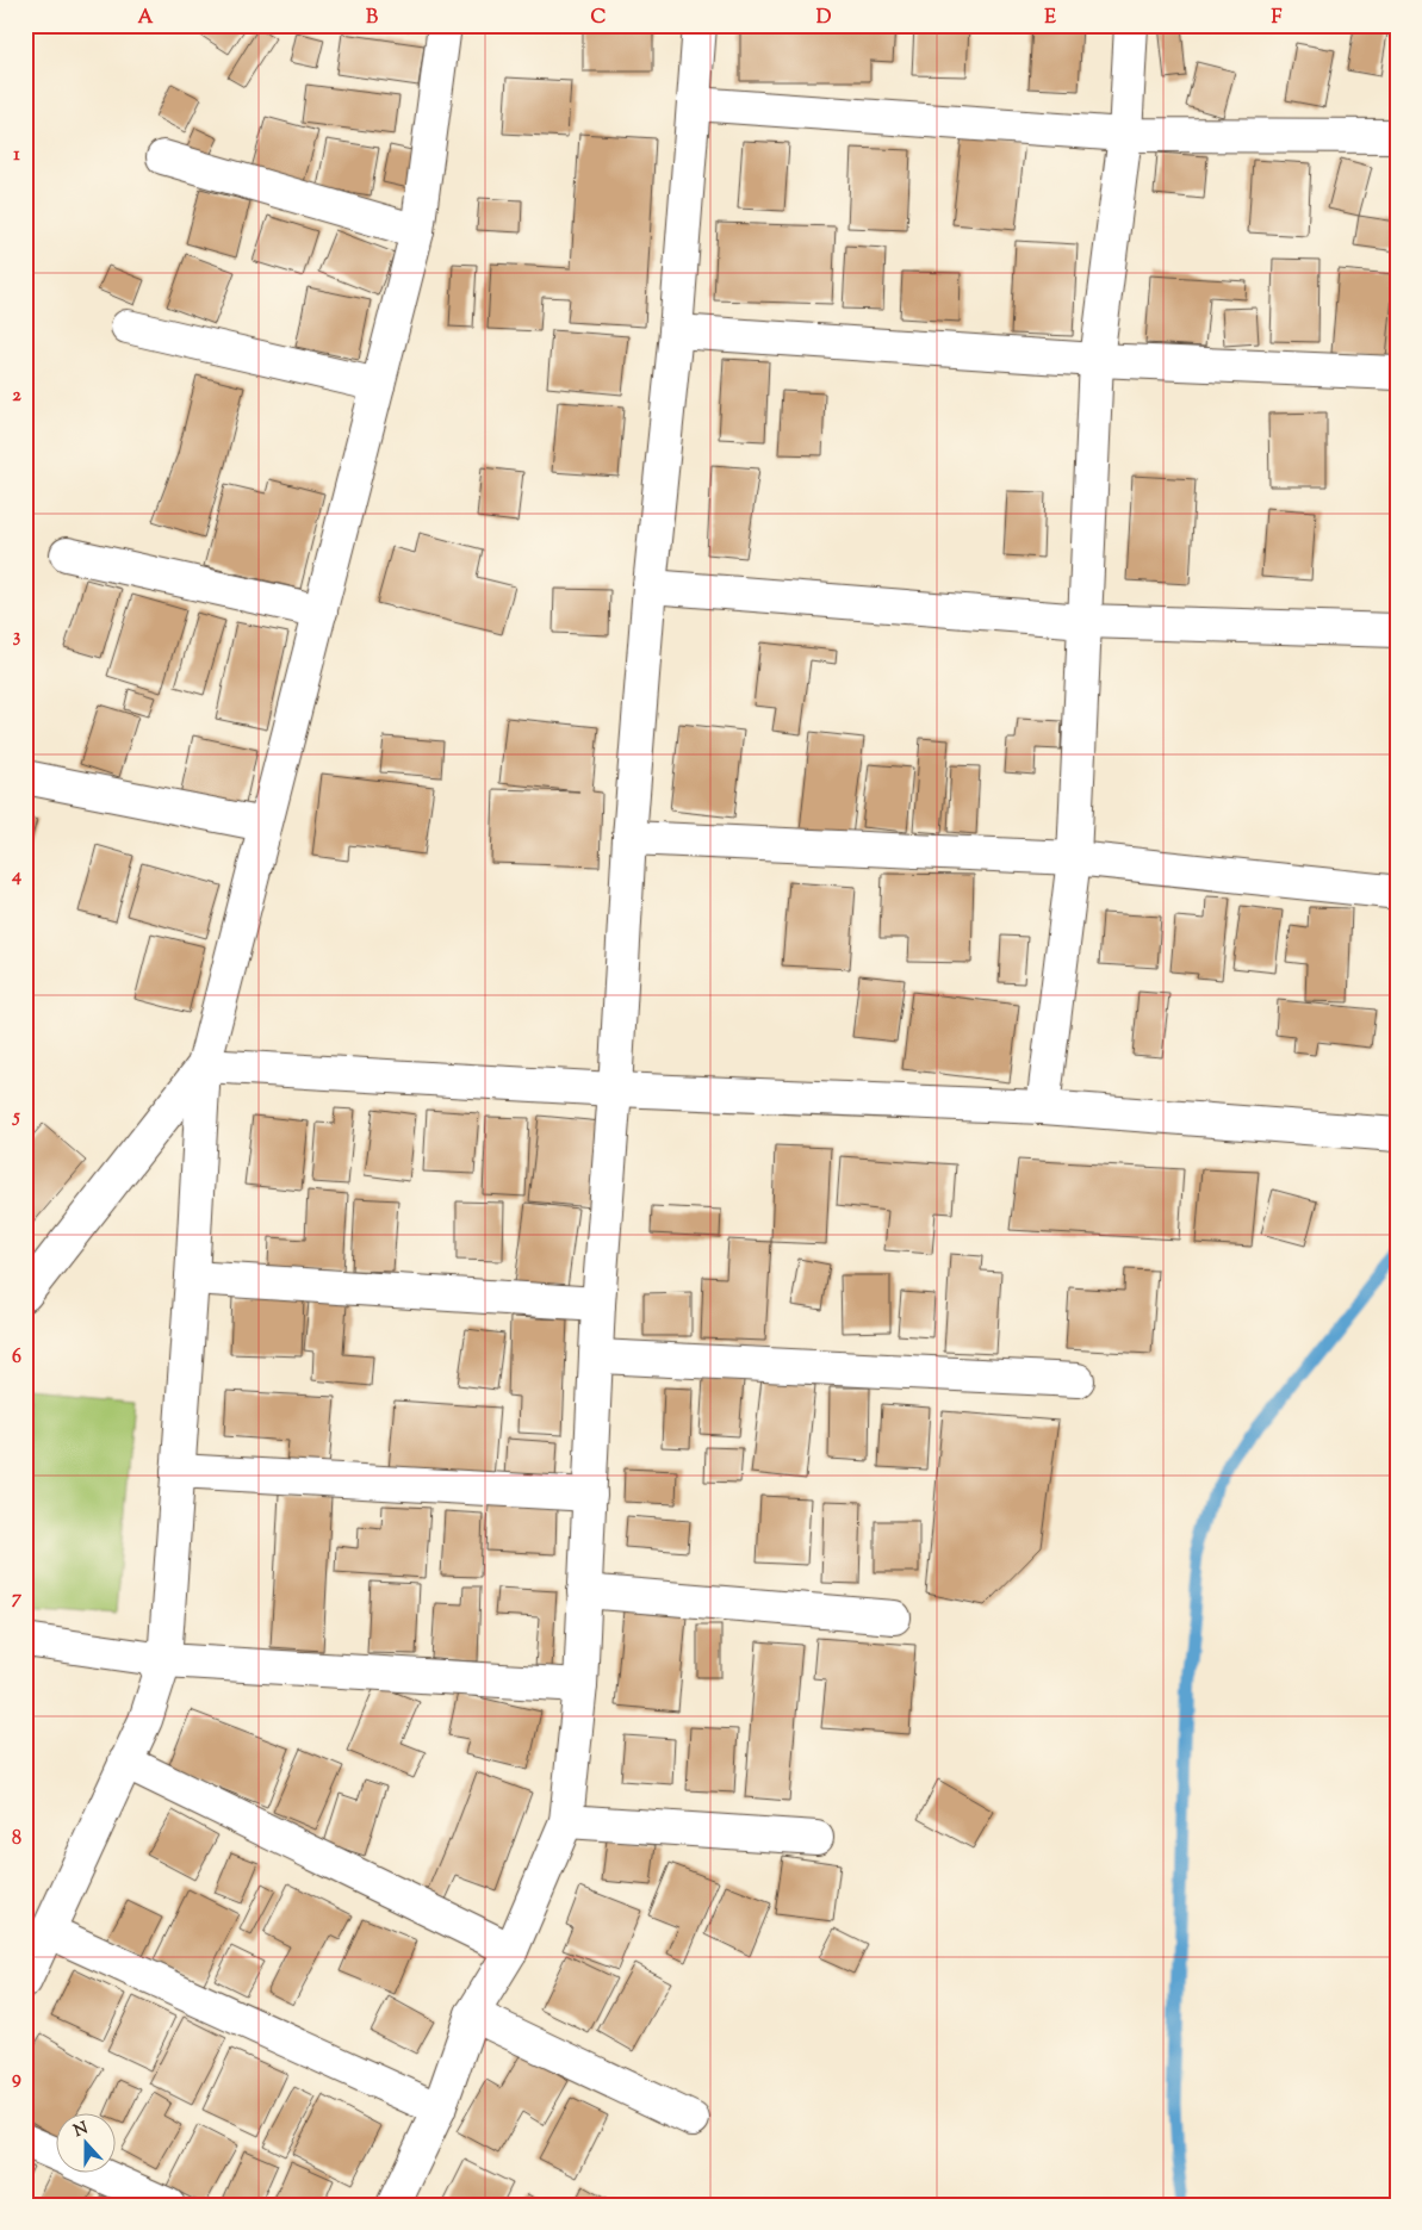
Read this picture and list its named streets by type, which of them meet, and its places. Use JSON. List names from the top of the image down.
{
  "north": "top",
  "grid": {
    "columns": [
      "A",
      "B",
      "C",
      "D",
      "E",
      "F"
    ],
    "rows": [
      "1",
      "2",
      "3",
      "4",
      "5",
      "6",
      "7",
      "8",
      "9"
    ]
  }
}
